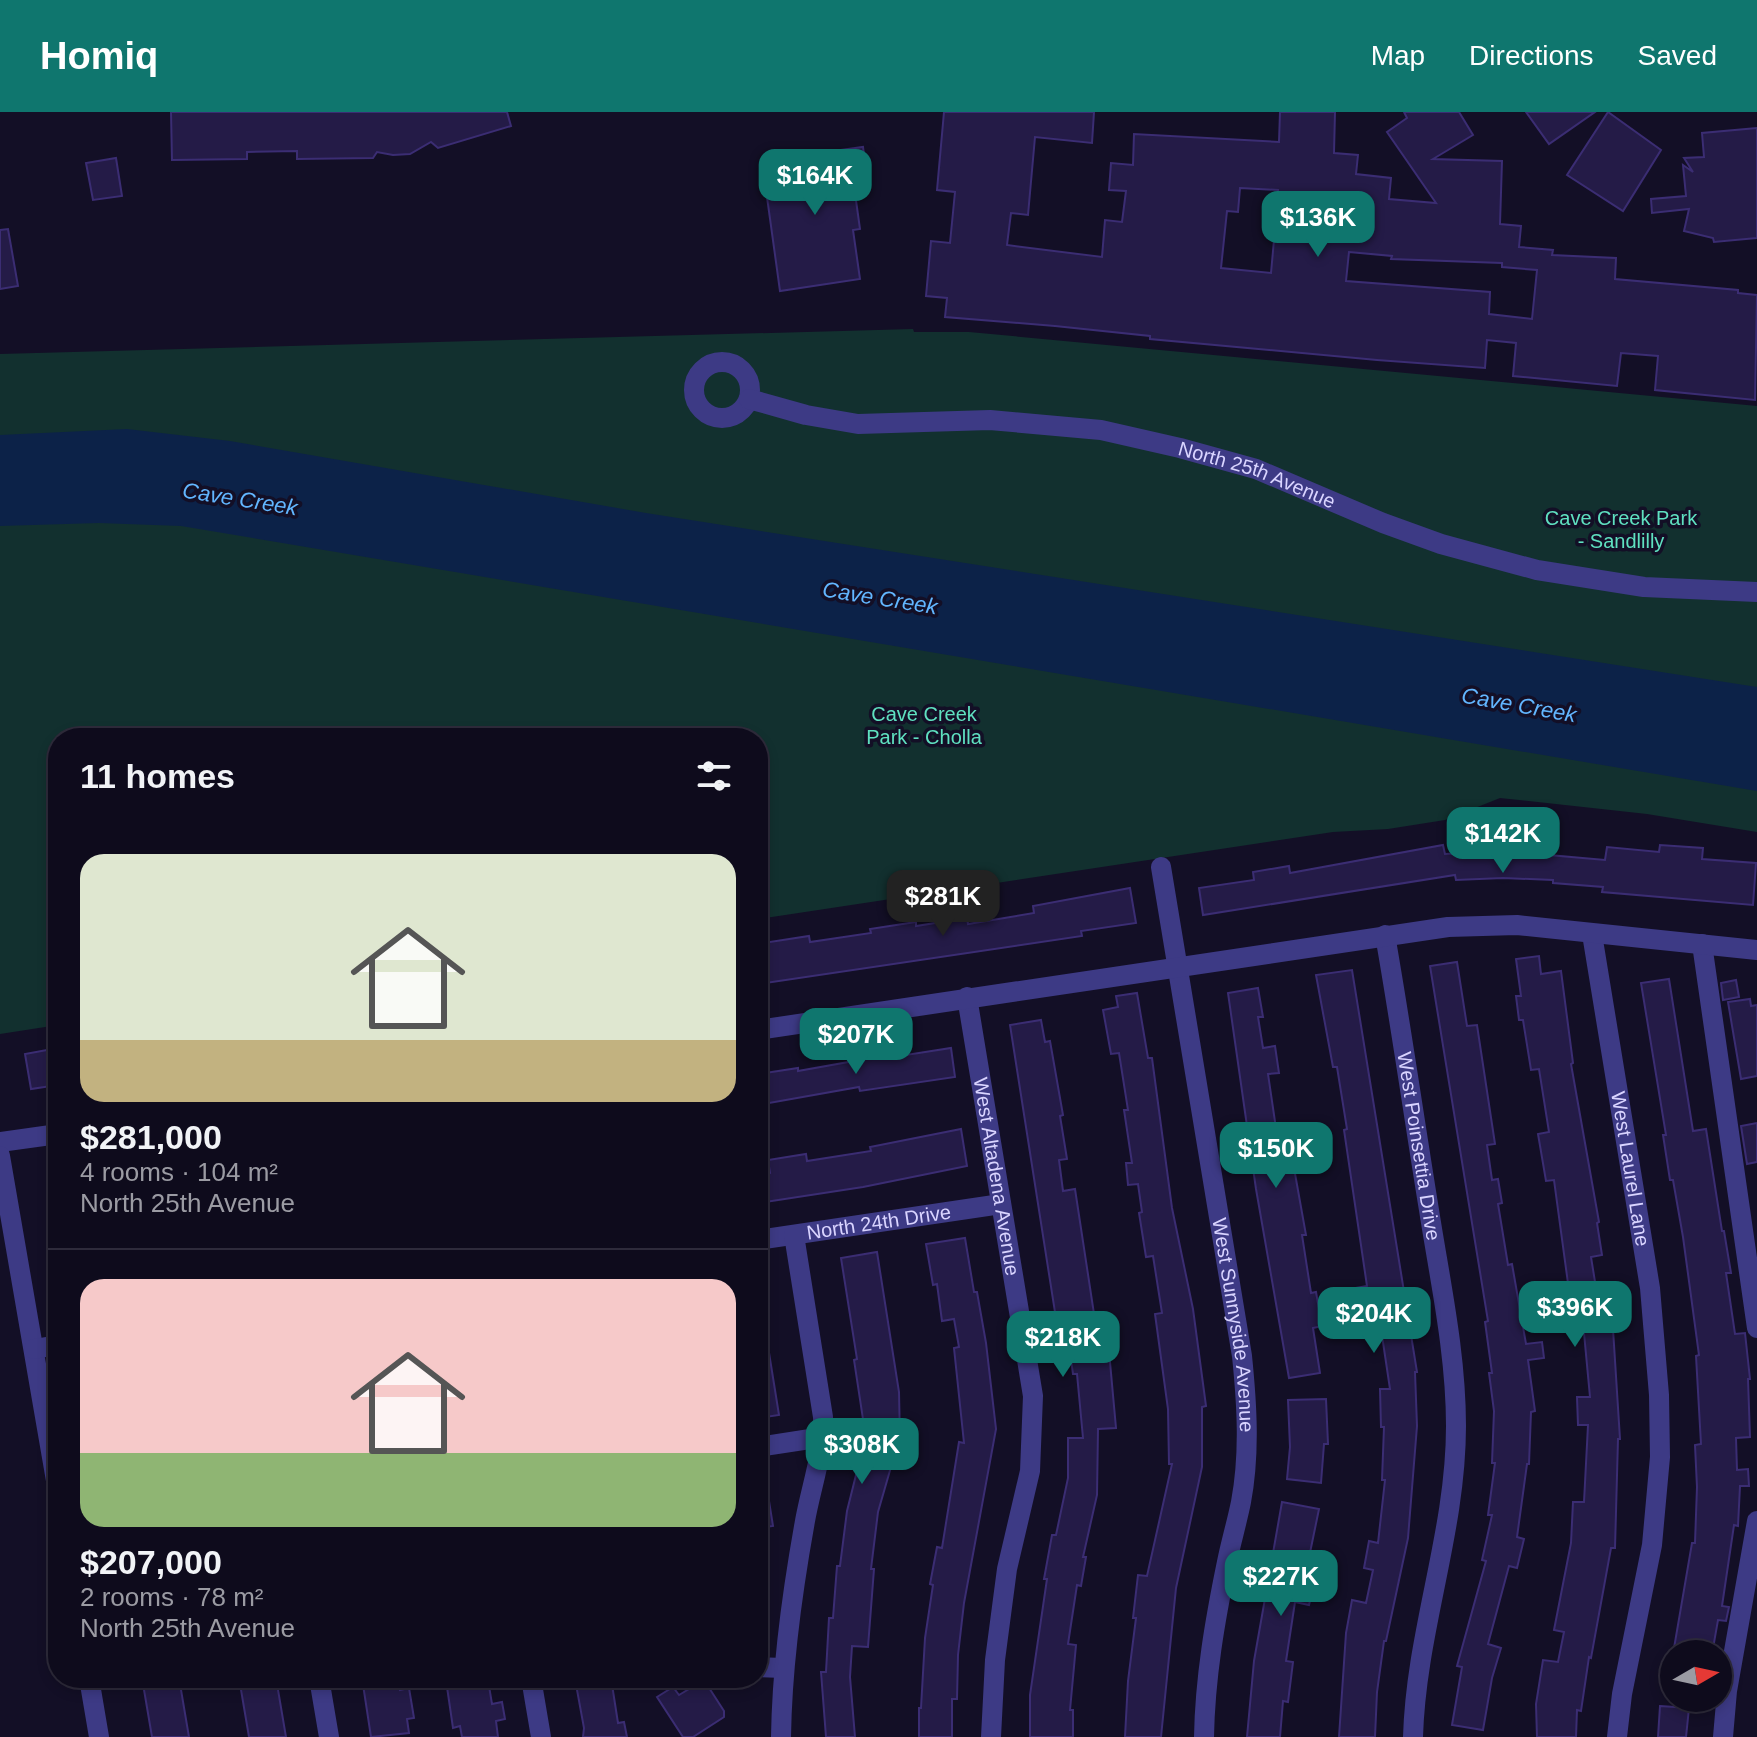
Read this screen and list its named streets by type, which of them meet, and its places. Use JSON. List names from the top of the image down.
{
  "streets": {
    "street": [
      "North 25th Avenue",
      "West Poinsettia Drive",
      "West Laurel Lane",
      "West Altadena Avenue",
      "North 24th Drive",
      "West Sunnyside Avenue"
    ]
  },
  "crossings": [
    ["West Altadena Avenue", "North 24th Drive"]
  ],
  "water": ["Cave Creek"],
  "parks": ["Cave Creek Park - Sandlilly", "Cave Creek Park - Cholla"],
  "north": "right",
  "page": {
    "header": "Homiq",
    "nav": ["Map", "Directions", "Saved"],
    "price": [
      "$164K",
      "$136K",
      "$142K",
      "$281K",
      "$207K",
      "$150K",
      "$396K",
      "$204K",
      "$218K",
      "$308K",
      "$227K"
    ],
    "heading": "11 homes",
    "list": [
      {
        "name": "$281,000",
        "note": "4 rooms · 104 m² · North 25th Avenue"
      },
      {
        "name": "$207,000",
        "note": "2 rooms · 78 m² · North 25th Avenue"
      }
    ]
  }
}
